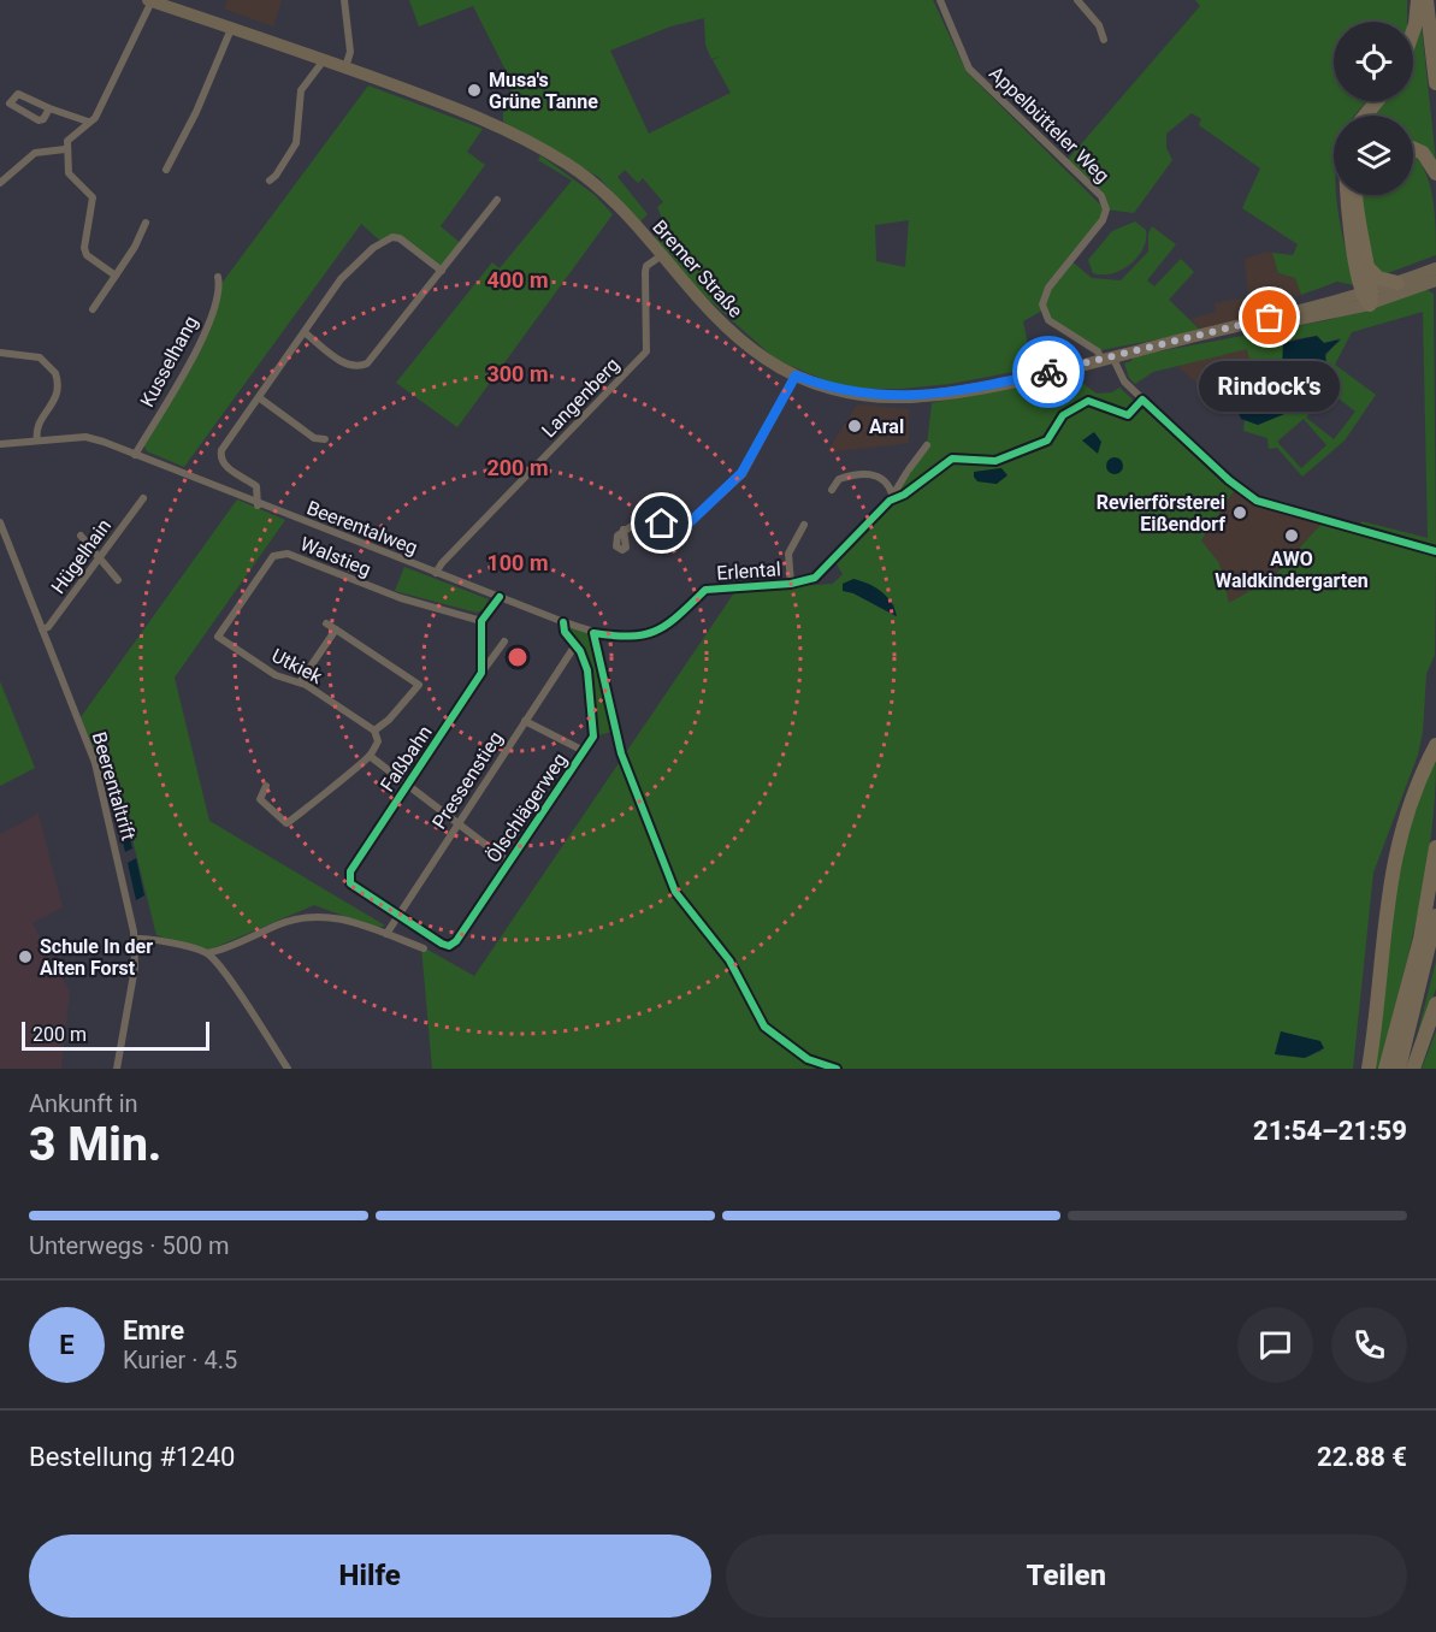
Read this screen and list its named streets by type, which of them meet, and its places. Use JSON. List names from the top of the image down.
{
  "streets": {
    "main road": ["Bremer Straße"],
    "street": [
      "Appelbütteler Weg",
      "Kusselhang",
      "Langenberg",
      "Beerentalweg",
      "Hügelhain",
      "Walstieg",
      "Erlental",
      "Utkiek",
      "Faßbahn",
      "Pressenstieg",
      "Beerentaltrift",
      "Ölschlägerweg"
    ]
  },
  "crossings": [
    ["Appelbütteler Weg", "Bremer Straße"],
    ["Bremer Straße", "Langenberg"],
    ["Kusselhang", "Beerentalweg"],
    ["Langenberg", "Beerentalweg"],
    ["Beerentalweg", "Erlental"],
    ["Beerentalweg", "Ölschlägerweg"],
    ["Hügelhain", "Beerentaltrift"],
    ["Walstieg", "Utkiek"],
    ["Faßbahn", "Pressenstieg"],
    ["Faßbahn", "Ölschlägerweg"],
    ["Pressenstieg", "Ölschlägerweg"]
  ],
  "places": [
    "Musa's Grüne Tanne",
    "Rindock's",
    "Aral",
    "Revierförsterei Eißendorf",
    "AWO Waldkindergarten",
    "Schule In der Alten Forst"
  ],
  "scale_bar": "200 m",
  "page": {
    "bubble": "Rindock's",
    "scale": "200 m",
    "heading": ["3 Min.", "Ankunft in", "21:54–21:59"],
    "panel": [
      "Emre",
      "Kurier · 4.5",
      "Bestellung #1240",
      "22.88 €"
    ],
    "bar": "Unterwegs · 500 m",
    "round": "E",
    "buttons": ["Hilfe", "Teilen"]
  },
  "rings": [
    "400 m",
    "300 m",
    "200 m",
    "100 m"
  ]
}
